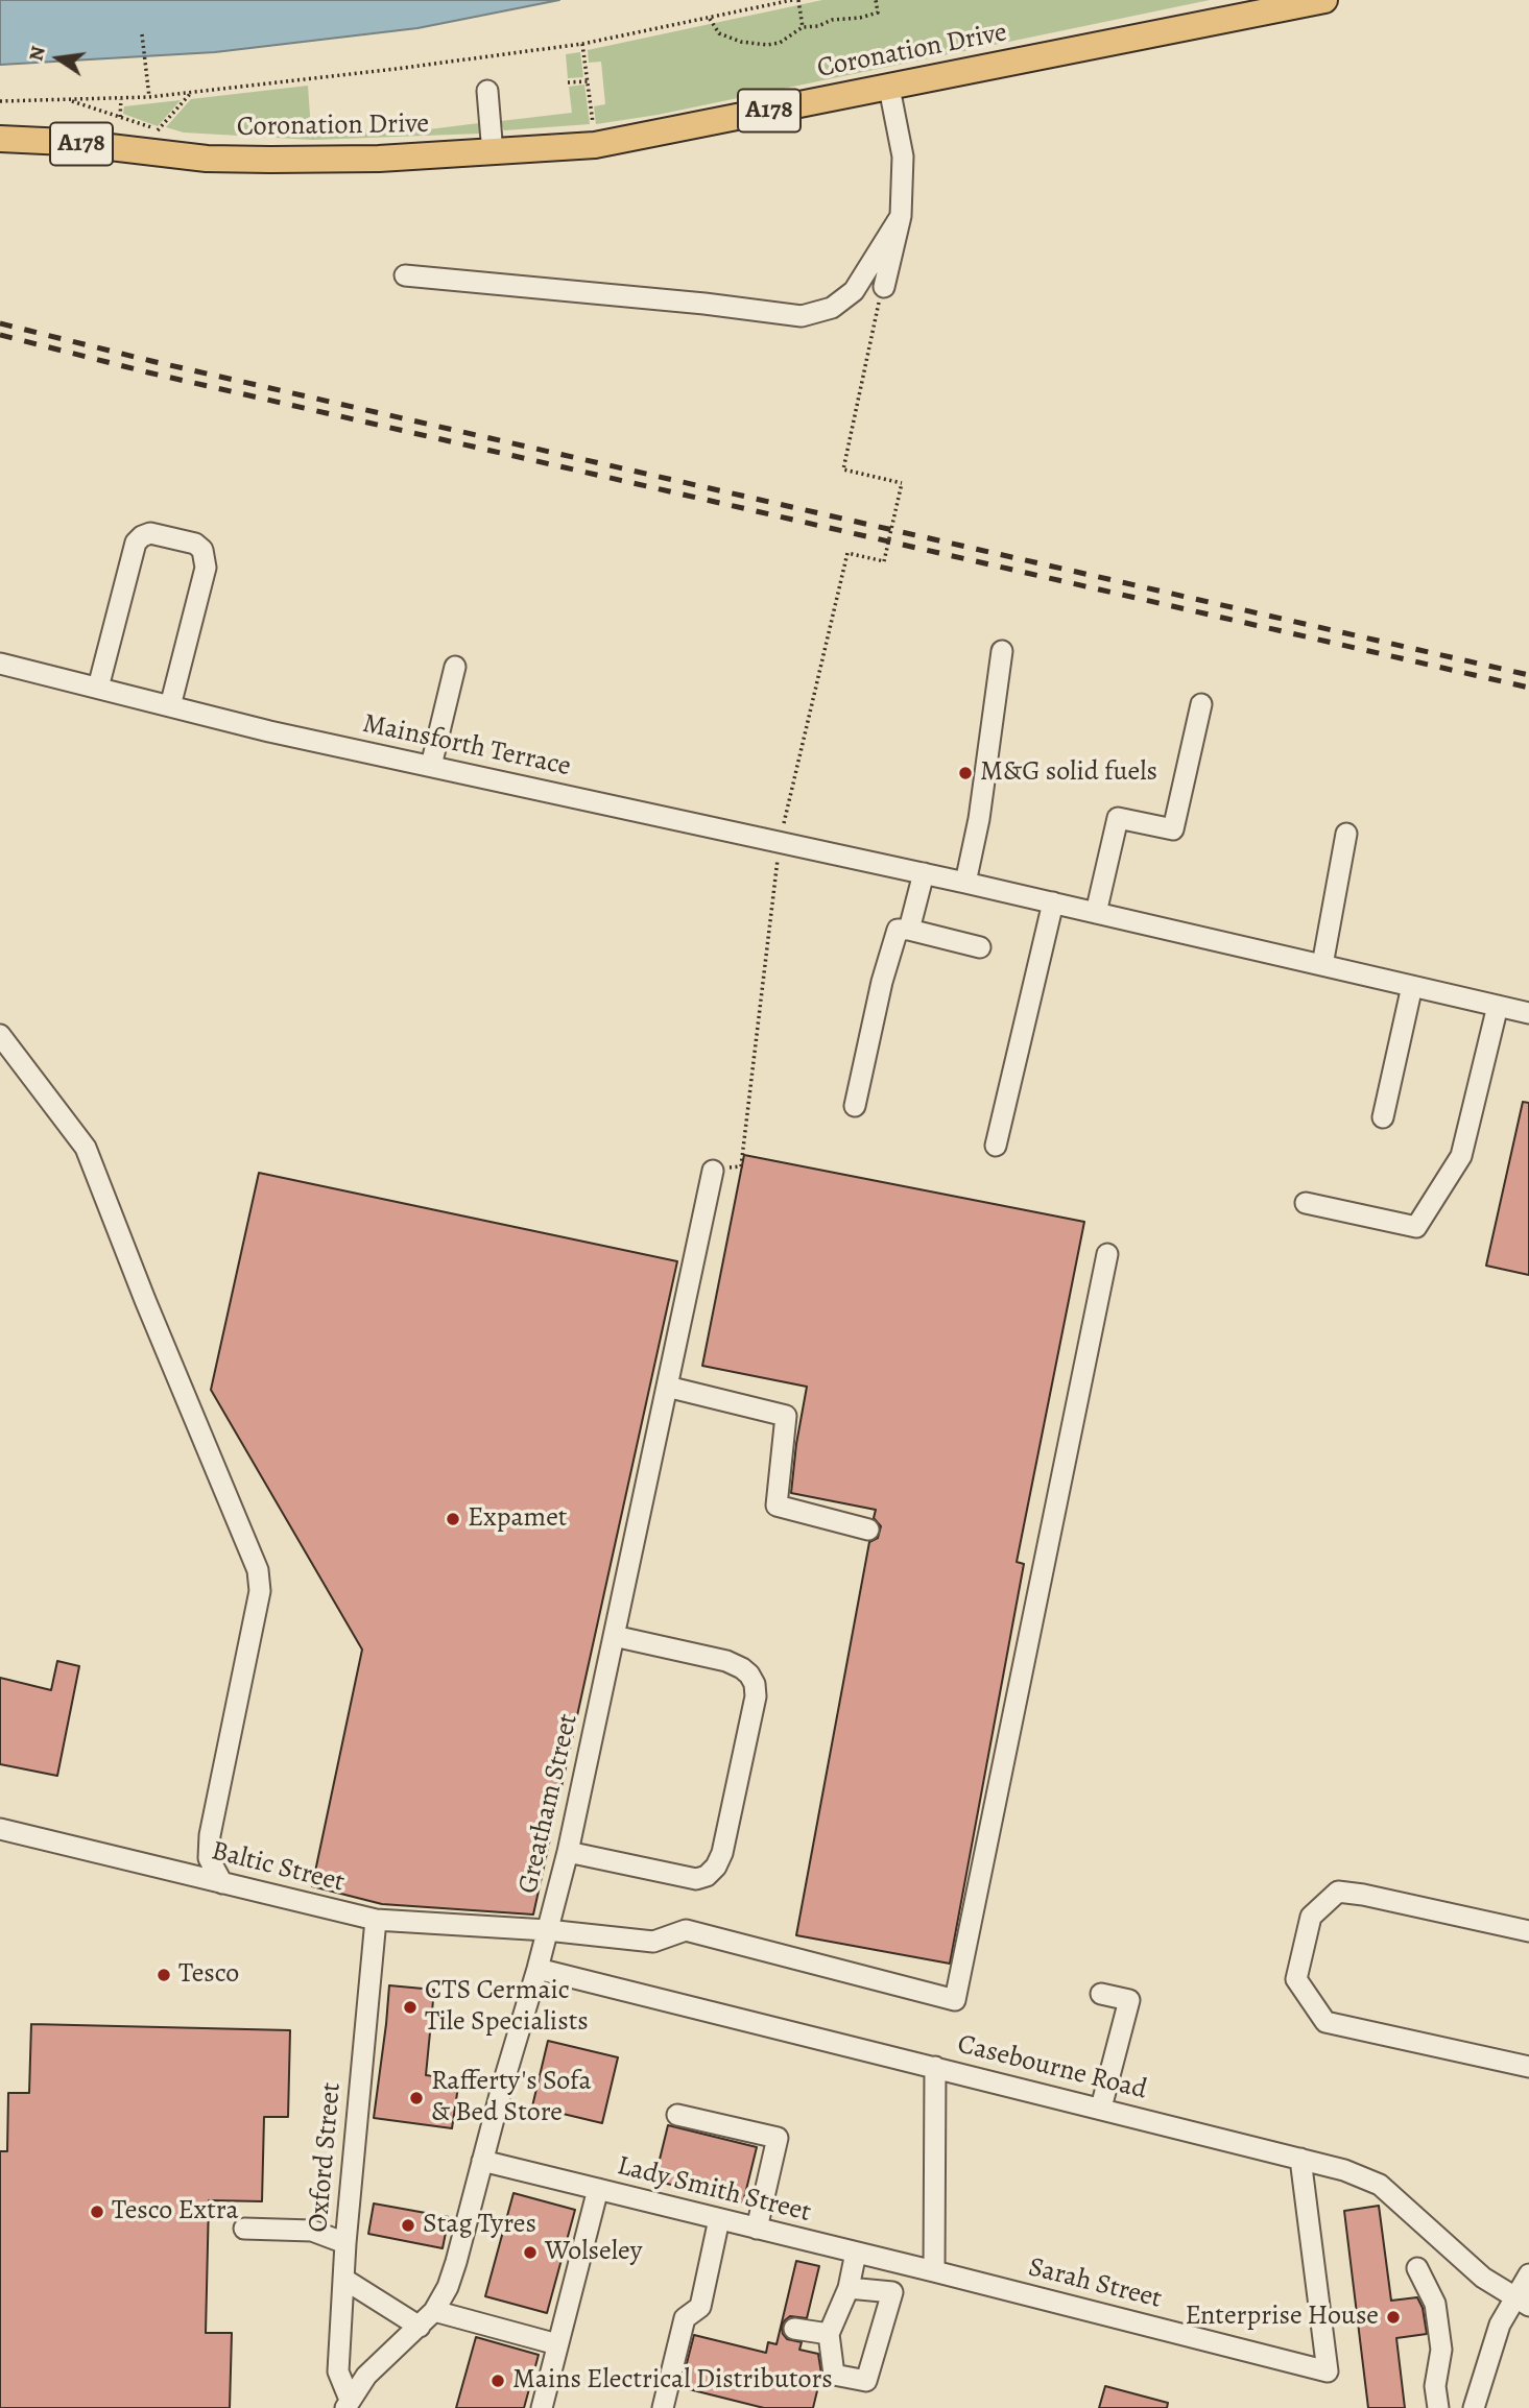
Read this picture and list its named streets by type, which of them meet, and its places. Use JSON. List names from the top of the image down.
{
  "streets": {
    "main road": ["Coronation Drive", "A178"],
    "street": [
      "Mainsforth Terrace",
      "Greatham Street",
      "Baltic Street",
      "Casebourne Road",
      "Oxford Street",
      "Lady Smith Street",
      "Sarah Street"
    ]
  },
  "crossings": [
    ["Greatham Street", "Baltic Street"],
    ["Greatham Street", "Casebourne Road"],
    ["Greatham Street", "Oxford Street"],
    ["Greatham Street", "Lady Smith Street"],
    ["Baltic Street", "Oxford Street"],
    ["Casebourne Road", "Sarah Street"],
    ["Lady Smith Street", "Sarah Street"]
  ],
  "places": [
    "M&G solid fuels",
    "Expamet",
    "Tesco",
    "CTS Cermaic Tile Specialists",
    "Rafferty's Sofa & Bed Store",
    "Tesco Extra",
    "Stag Tyres",
    "Wolseley",
    "Enterprise House",
    "Mains Electrical Distributors"
  ],
  "north": "left"
}
